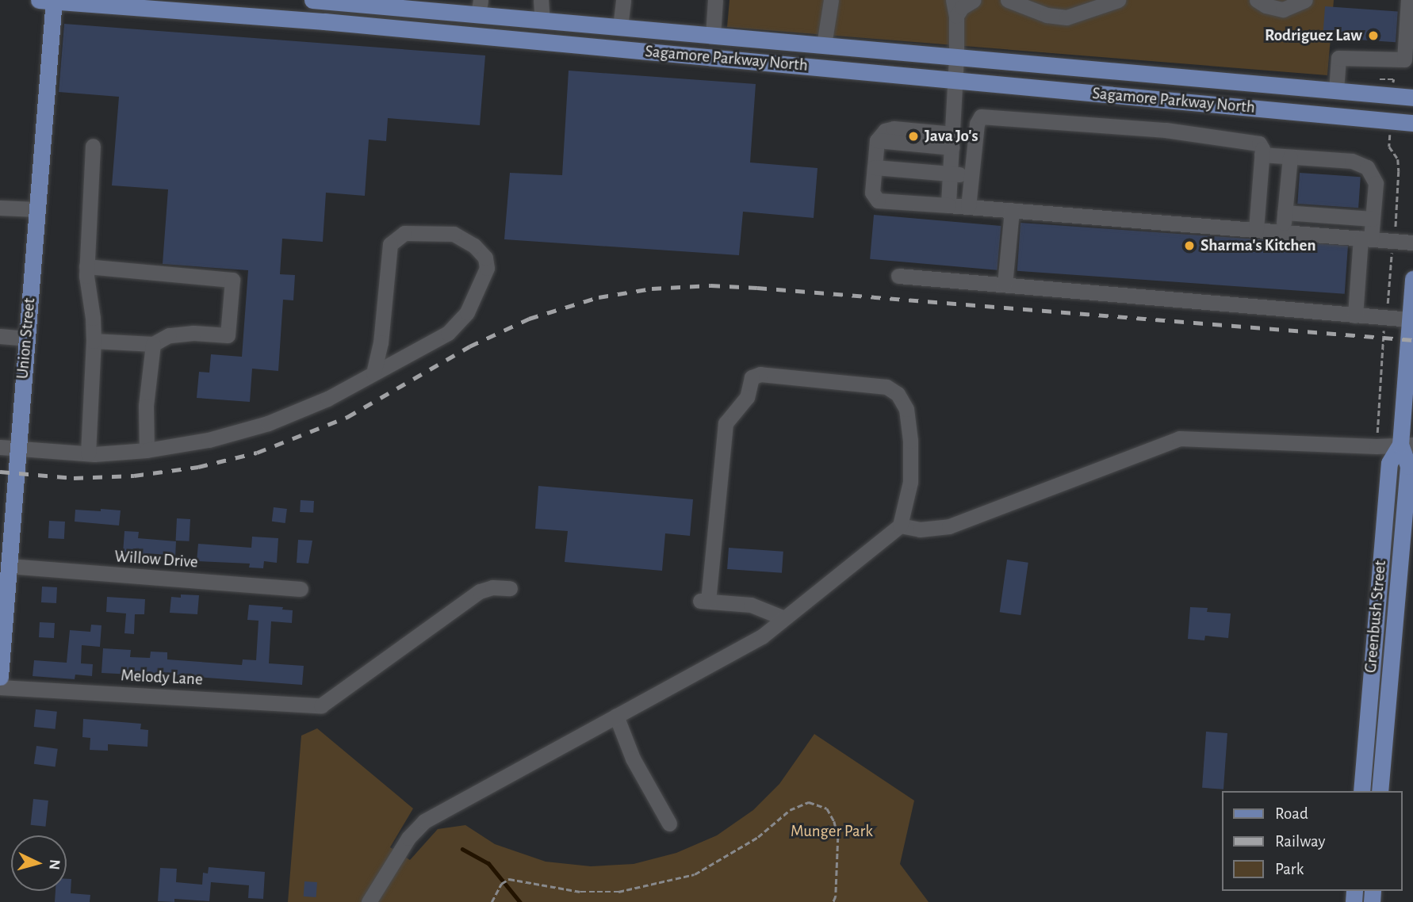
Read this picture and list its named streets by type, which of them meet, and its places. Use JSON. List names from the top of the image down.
{
  "streets": {
    "main road": ["Sagamore Parkway North", "Union Street", "Greenbush Street"],
    "street": ["Willow Drive", "Melody Lane"]
  },
  "crossings": [
    ["Sagamore Parkway North", "Union Street"],
    ["Union Street", "Willow Drive"]
  ],
  "parks": ["Munger Park"],
  "places": ["Rodriguez Law", "Java Jo's", "Sharma's Kitchen"],
  "legend": ["Road", "Railway", "Park"],
  "north": "right"
}
